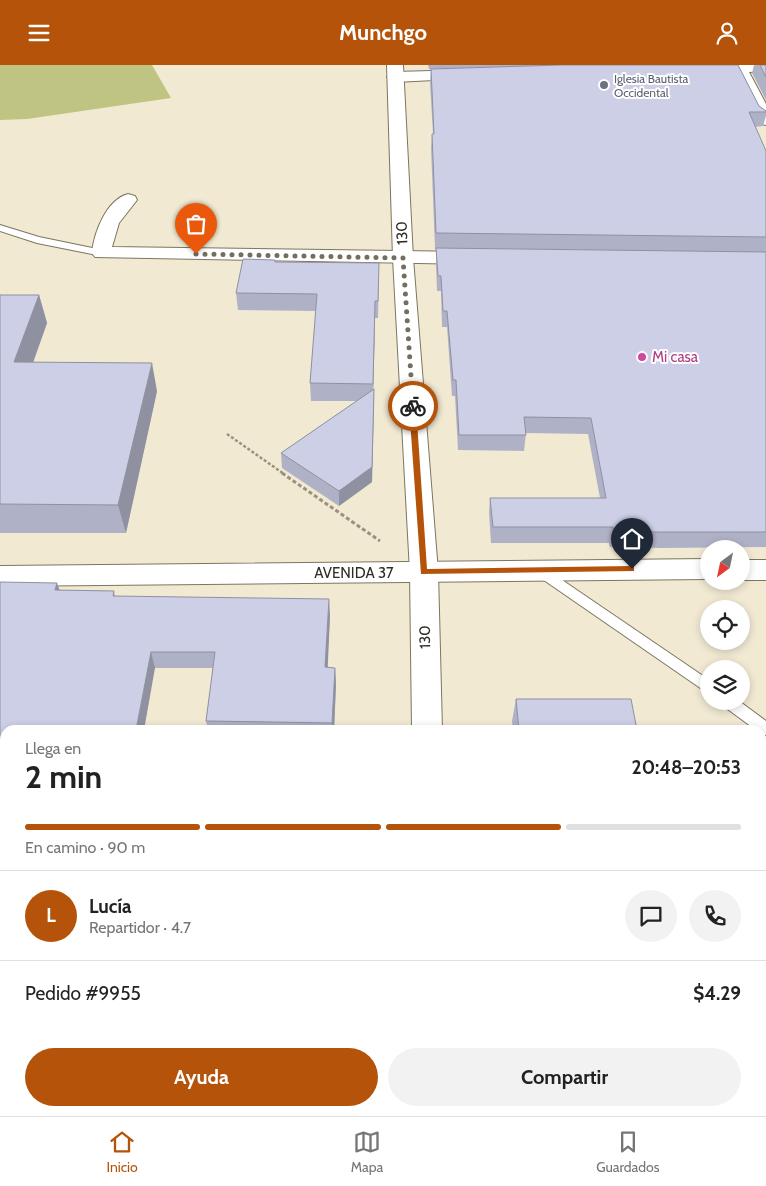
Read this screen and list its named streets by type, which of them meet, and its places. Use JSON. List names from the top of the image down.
{
  "streets": {
    "street": ["130", "AVENIDA 37"]
  },
  "crossings": [
    ["130", "AVENIDA 37"]
  ],
  "places": ["Iglesia Bautista Occidental", "Mi casa"],
  "north": "bottom left",
  "page": {
    "header": "Munchgo",
    "heading": ["2 min", "Llega en", "20:48–20:53"],
    "panel": [
      "Lucía",
      "Repartidor · 4.7",
      "Pedido #9955",
      "$4.29"
    ],
    "bar": "En camino · 90 m",
    "round": "L",
    "buttons": ["Ayuda", "Compartir"],
    "tabs": ["Inicio", "Mapa", "Guardados"]
  }
}
